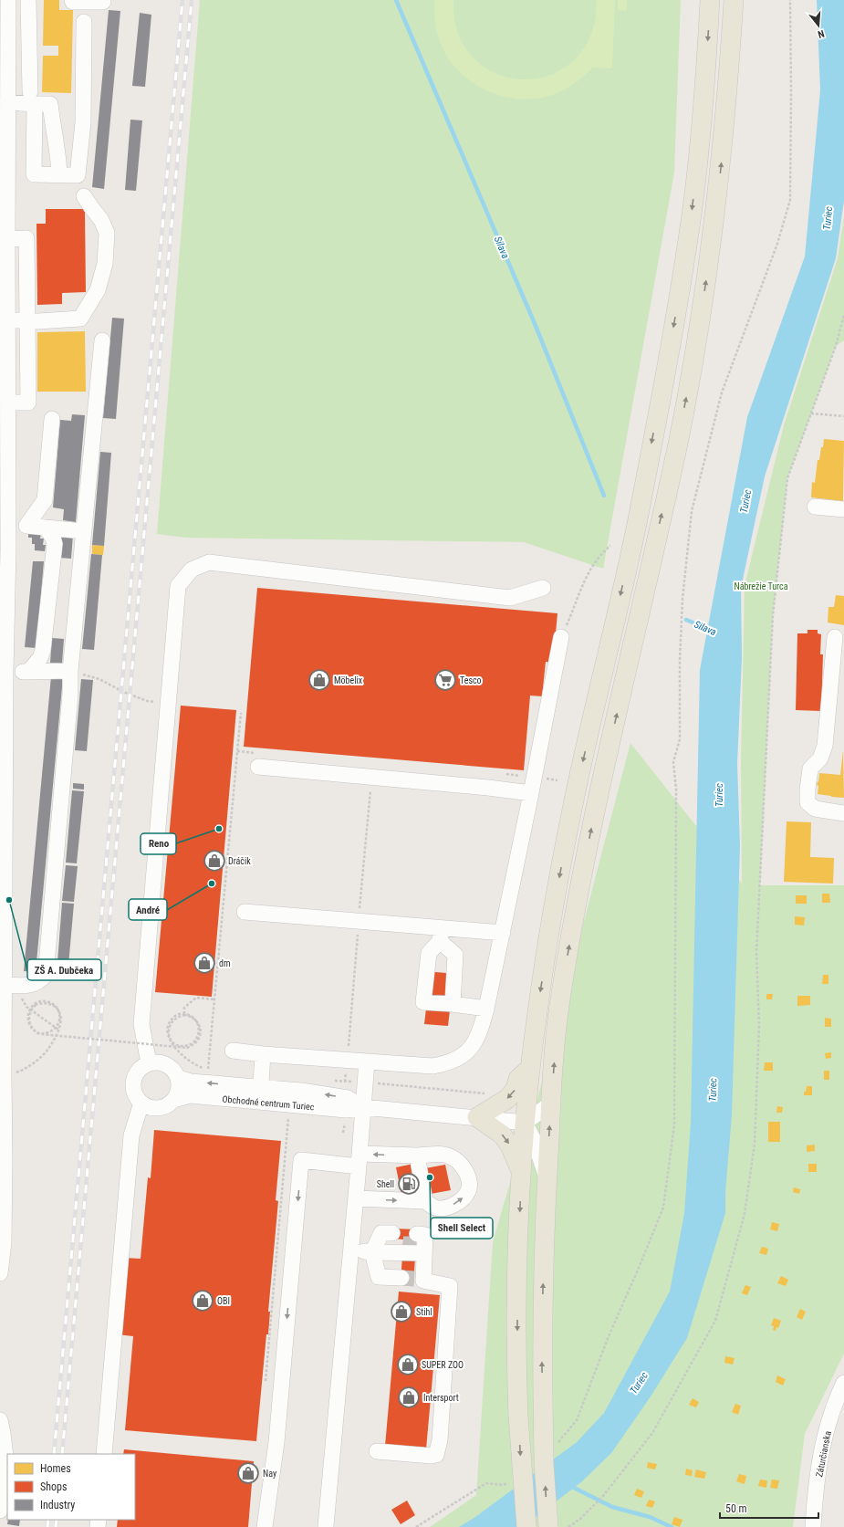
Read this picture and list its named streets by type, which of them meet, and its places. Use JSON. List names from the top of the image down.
{
  "streets": {
    "street": ["Obchodné centrum Turiec", "Záturčianska"]
  },
  "water": ["Turiec", "Silava"],
  "parks": ["Nábrežie Turca"],
  "places": {
    "shop": [
      "Möbelix",
      "Dráčik",
      "dm",
      "OBI",
      "Stihl",
      "SUPER ZOO",
      "Intersport",
      "Nay"
    ],
    "supermarket": ["Tesco"],
    "other": [
      "Reno",
      "André",
      "ZŠ A. Dubčeka",
      "Shell Select"
    ],
    "fuel station": ["Shell"]
  },
  "legend": ["Homes", "Shops", "Industry"],
  "scale_bar": "50 m",
  "north": "bottom"
}
